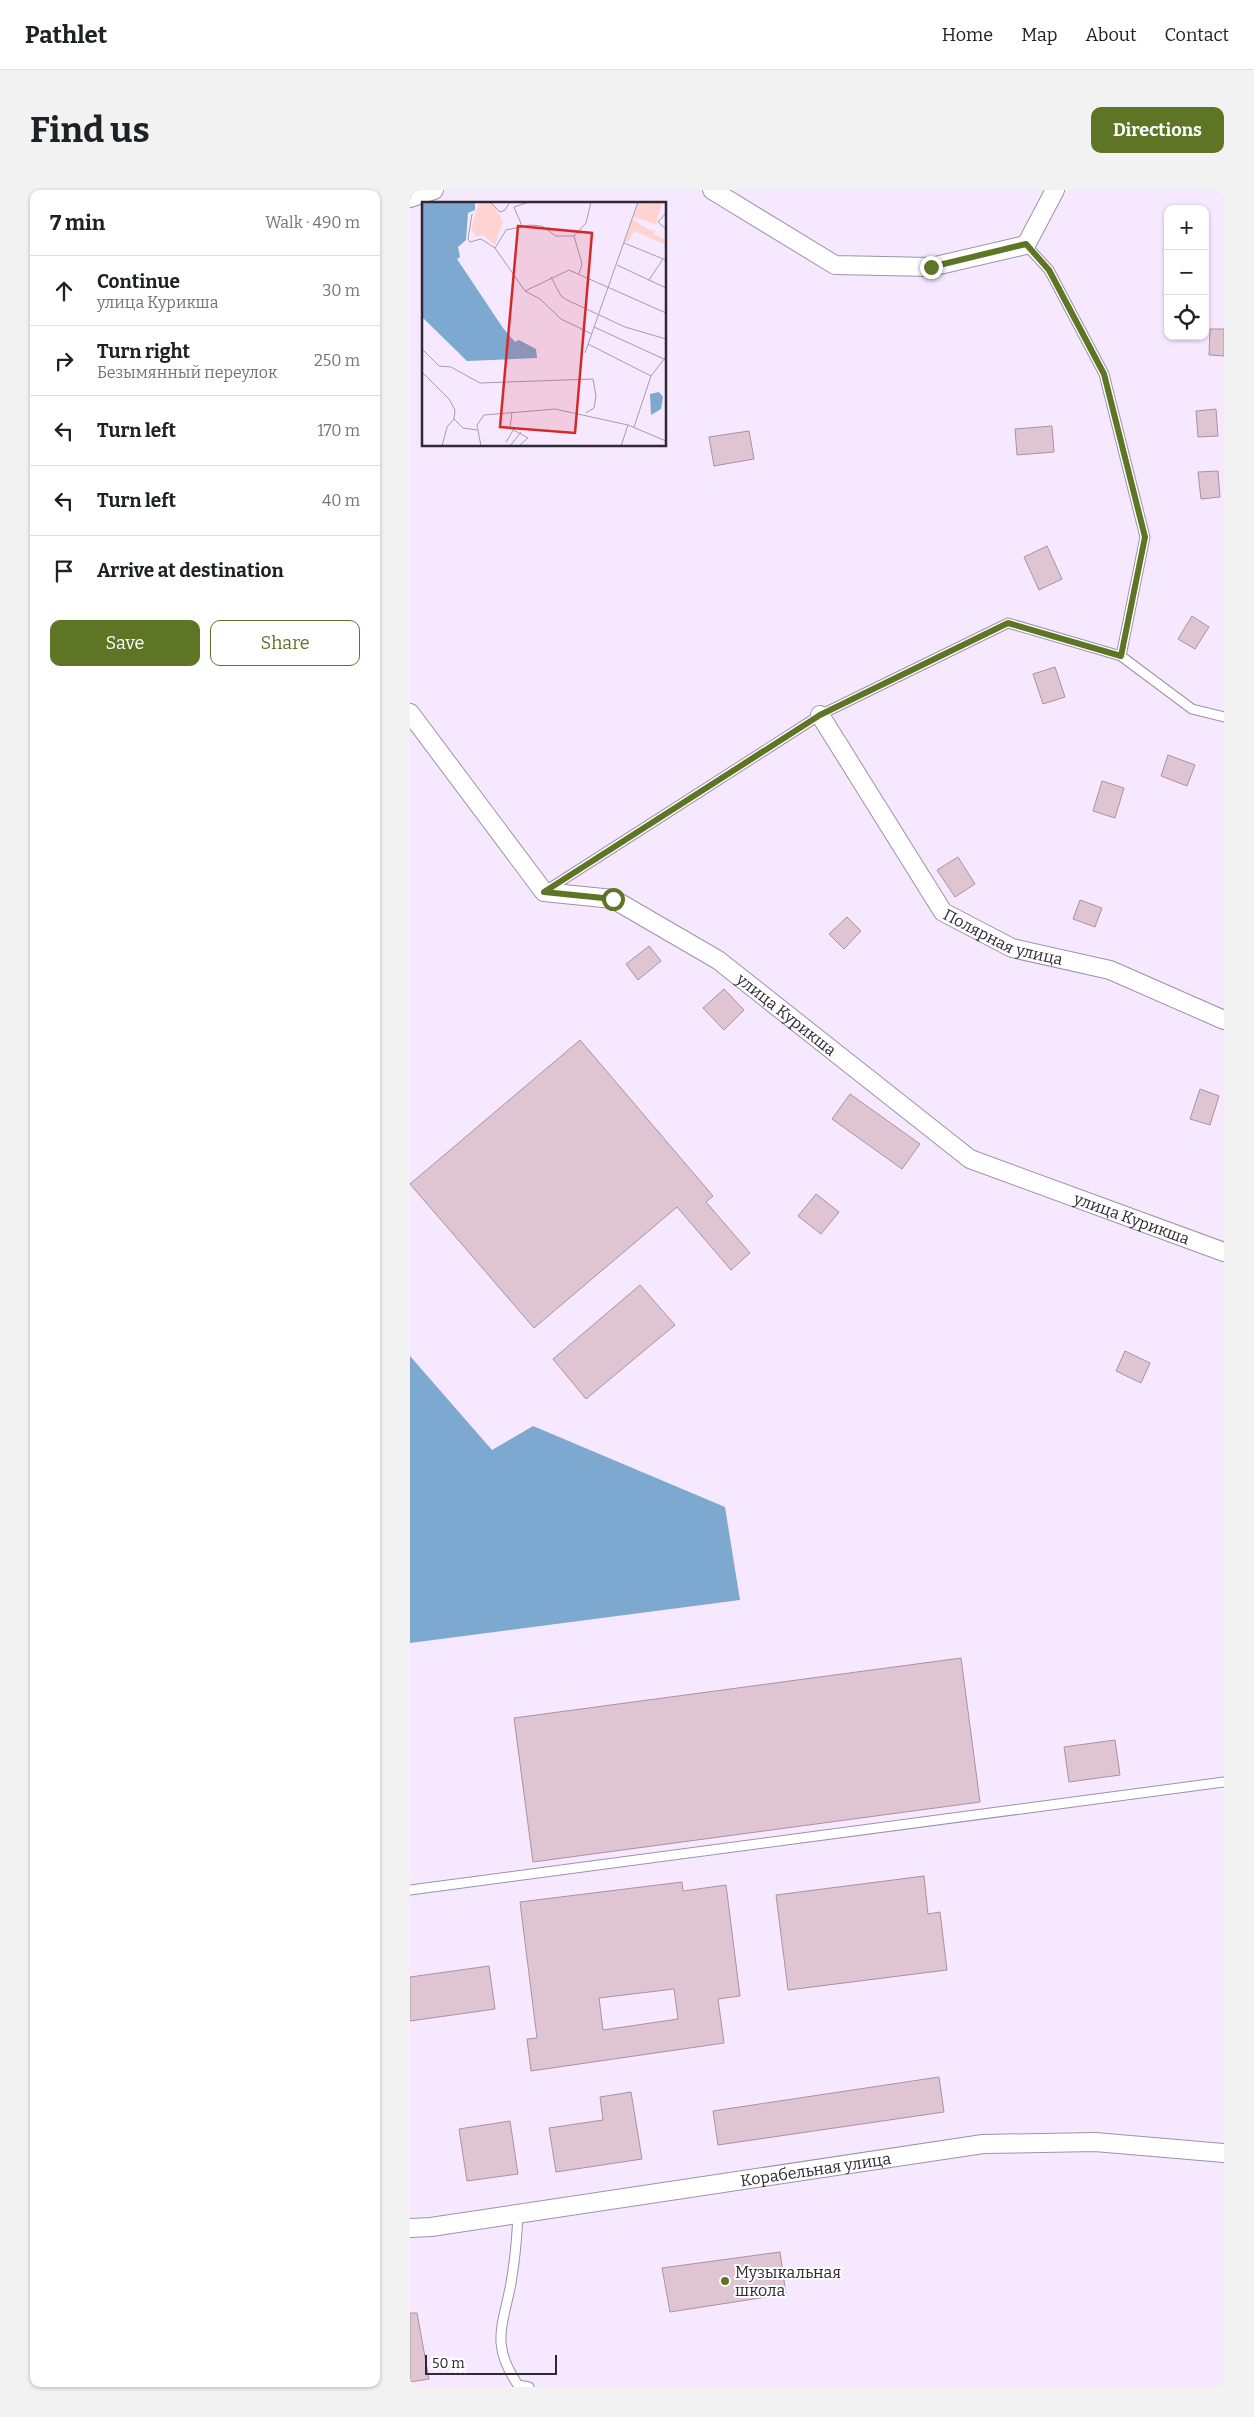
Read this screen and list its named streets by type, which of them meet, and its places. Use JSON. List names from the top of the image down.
{
  "streets": {
    "street": ["Полярная улица", "улица Курикша", "Корабельная улица"]
  },
  "places": ["Музыкальная школа"],
  "scale_bar": "50 m",
  "page": {
    "header": "Pathlet",
    "nav": [
      "Home",
      "Map",
      "About",
      "Contact"
    ],
    "buttons": [
      "Directions",
      ["Save", "Share"]
    ],
    "title": "Find us",
    "heading": ["7 min", "Walk · 490 m"],
    "map_buttons": ["+", "−"],
    "list": [
      ["Continue", "улица Курикша", "30 m"],
      ["Turn right", "Безымянный переулок", "250 m"],
      ["Turn left", "170 m"],
      ["Turn left", "40 m"],
      "Arrive at destination"
    ],
    "scale": "50 m"
  }
}
